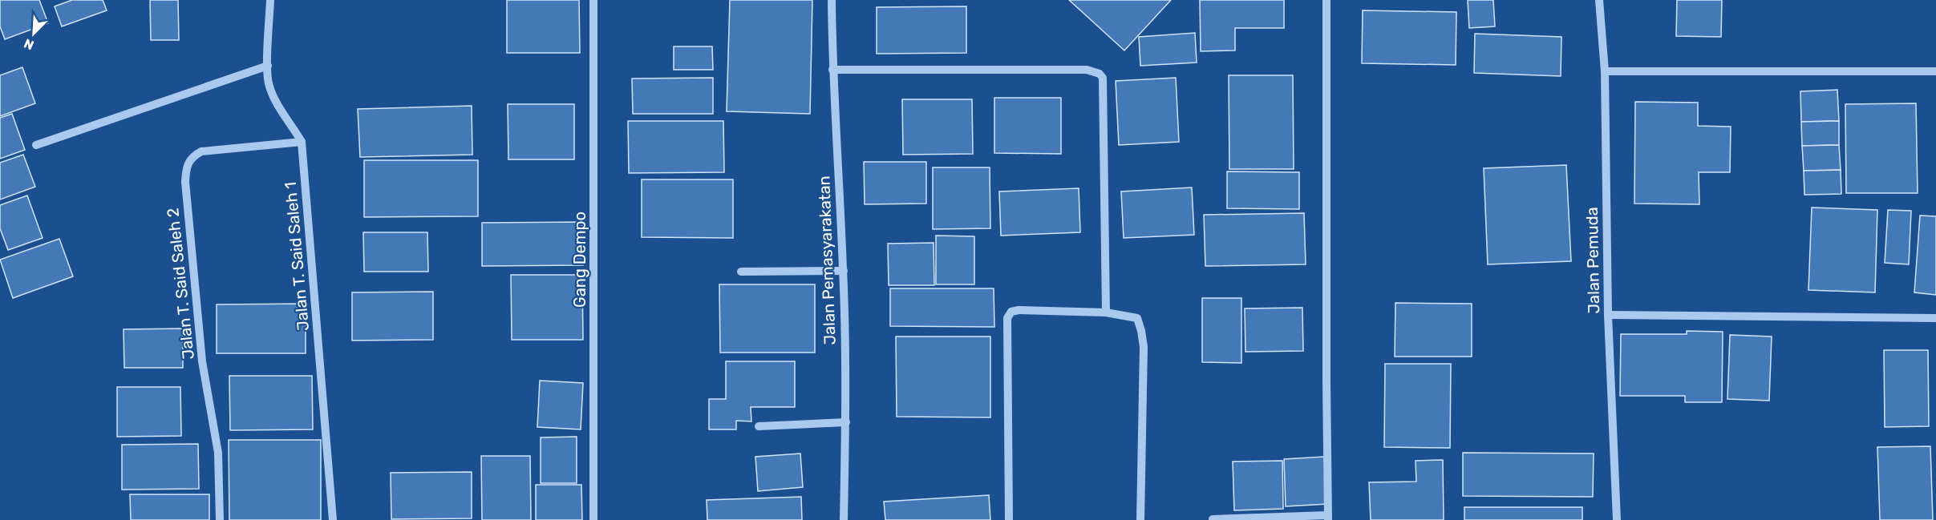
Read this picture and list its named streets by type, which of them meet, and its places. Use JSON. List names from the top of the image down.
{
  "streets": {
    "street": [
      "Jalan T. Said Saleh 1",
      "Gang Dempo",
      "Jalan Pemasyarakatan",
      "Jalan Pemuda",
      "Jalan T. Said Saleh 2"
    ]
  },
  "crossings": [
    ["Jalan T. Said Saleh 1", "Jalan T. Said Saleh 2"]
  ],
  "north": "bottom left"
}
